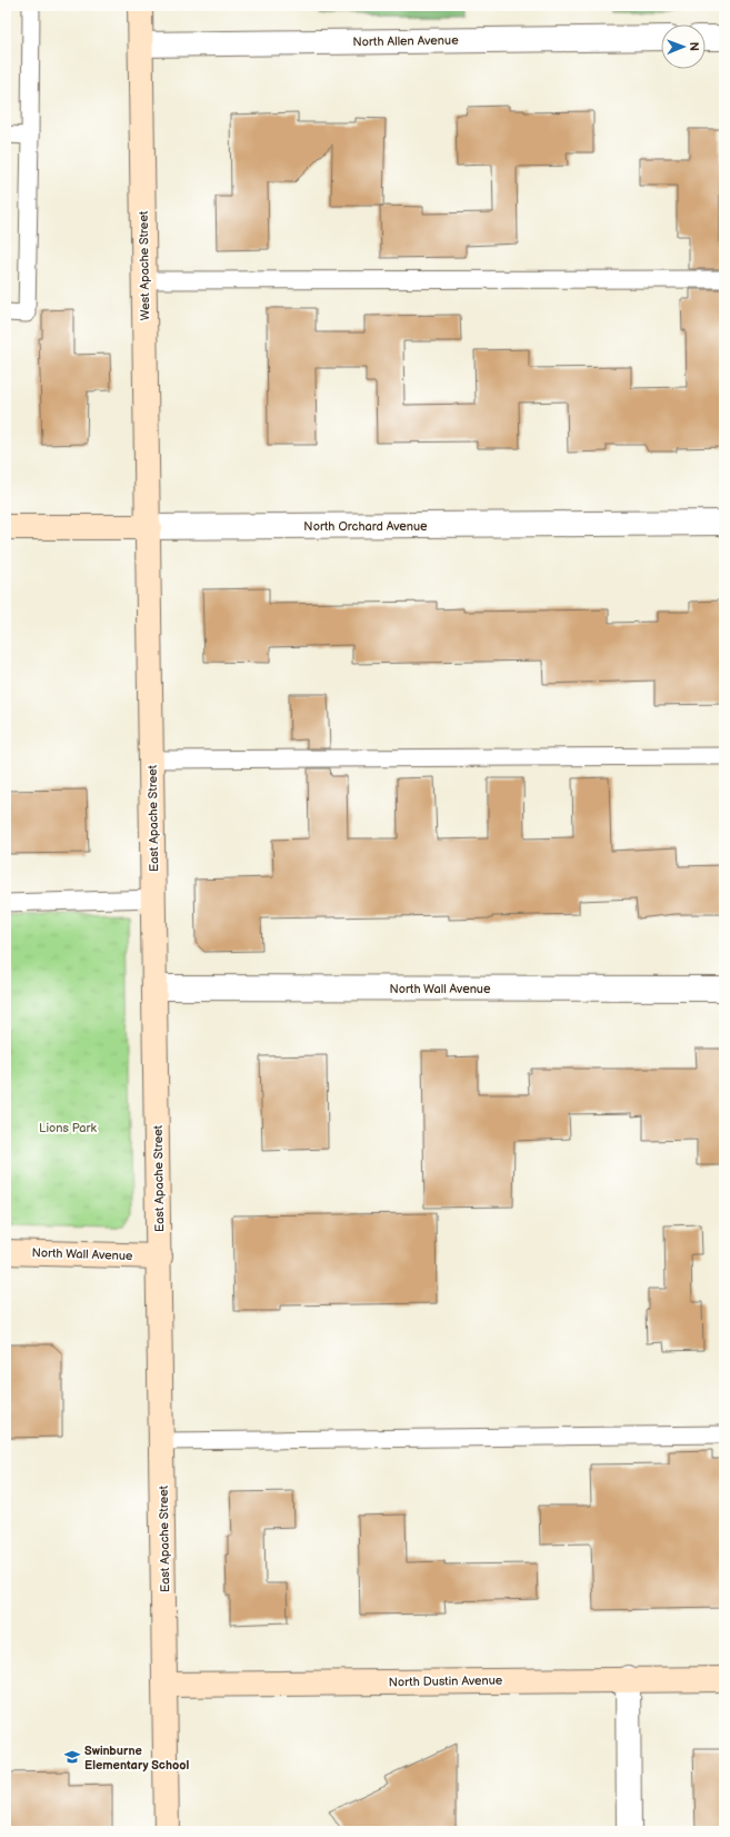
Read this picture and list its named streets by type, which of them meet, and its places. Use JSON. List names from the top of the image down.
{
  "streets": {
    "main road": [
      "West Apache Street",
      "North Orchard Avenue",
      "East Apache Street",
      "North Wall Avenue",
      "North Dustin Avenue"
    ],
    "street": ["North Allen Avenue"]
  },
  "crossings": [
    ["North Allen Avenue", "West Apache Street"],
    ["West Apache Street", "North Orchard Avenue"],
    ["West Apache Street", "East Apache Street"],
    ["North Orchard Avenue", "East Apache Street"],
    ["East Apache Street", "North Wall Avenue"],
    ["East Apache Street", "North Dustin Avenue"]
  ],
  "parks": ["Lions Park"],
  "places": {
    "school or university": ["Swinburne Elementary School"]
  },
  "north": "right"
}
